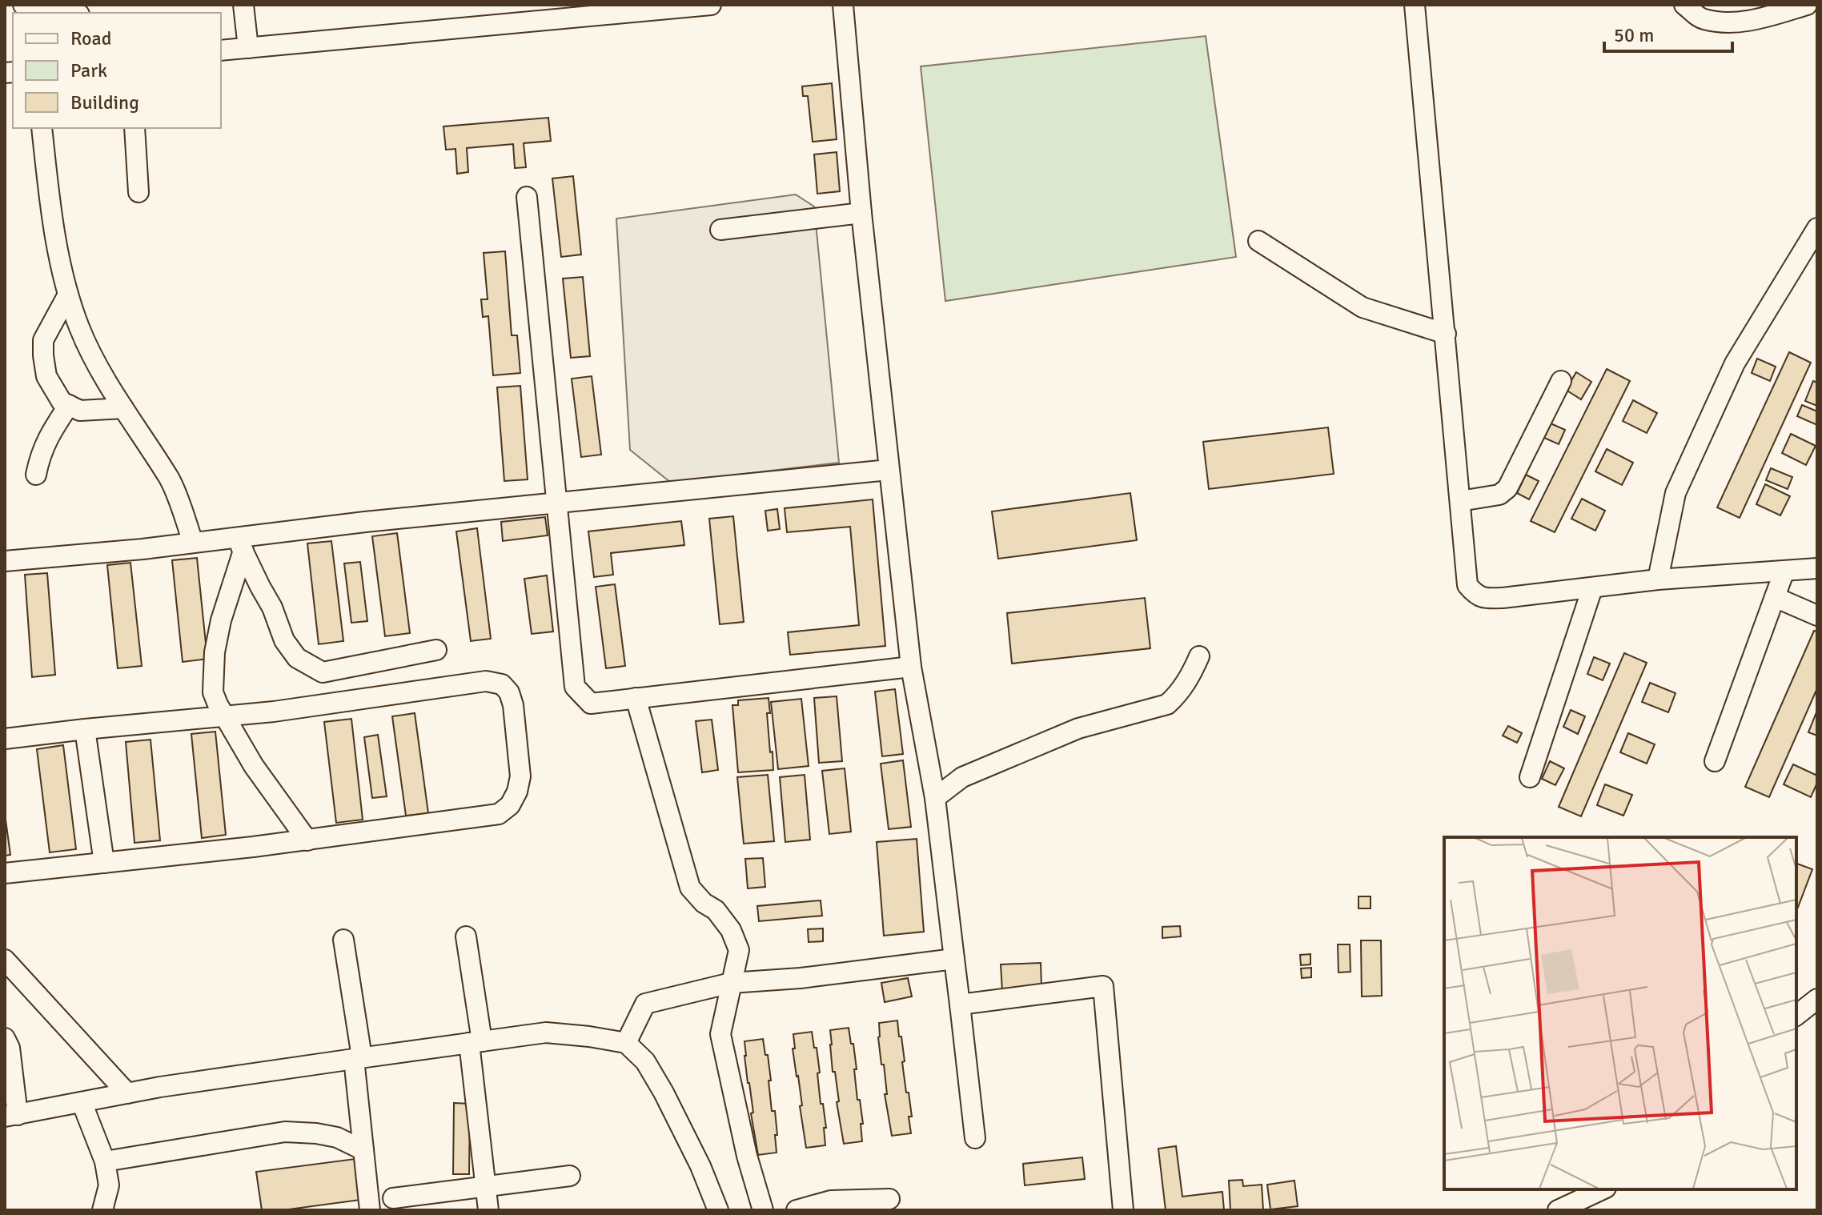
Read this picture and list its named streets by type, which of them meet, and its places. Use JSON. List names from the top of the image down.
{
  "legend": ["Road", "Park", "Building"],
  "scale_bar": "50 m"
}
